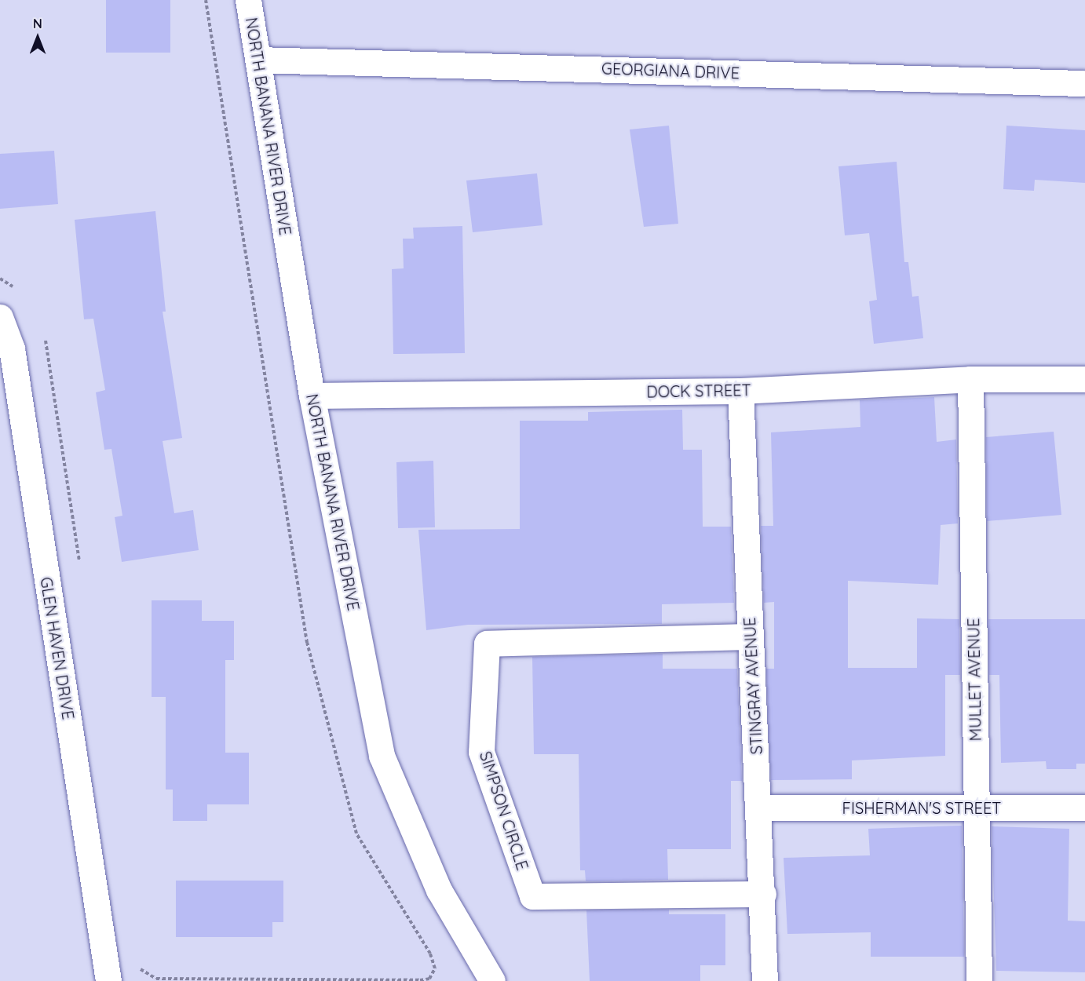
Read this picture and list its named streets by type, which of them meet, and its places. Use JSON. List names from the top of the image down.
{
  "streets": {
    "street": [
      "GEORGIANA DRIVE",
      "NORTH BANANA RIVER DRIVE",
      "DOCK STREET",
      "GLEN HAVEN DRIVE",
      "MULLET AVENUE",
      "STINGRAY AVENUE",
      "FISHERMAN'S STREET",
      "SIMPSON CIRCLE"
    ]
  },
  "crossings": [
    ["GEORGIANA DRIVE", "NORTH BANANA RIVER DRIVE"],
    ["NORTH BANANA RIVER DRIVE", "DOCK STREET"],
    ["DOCK STREET", "MULLET AVENUE"],
    ["DOCK STREET", "STINGRAY AVENUE"],
    ["MULLET AVENUE", "FISHERMAN'S STREET"],
    ["STINGRAY AVENUE", "FISHERMAN'S STREET"],
    ["STINGRAY AVENUE", "SIMPSON CIRCLE"]
  ],
  "north": "top"
}
